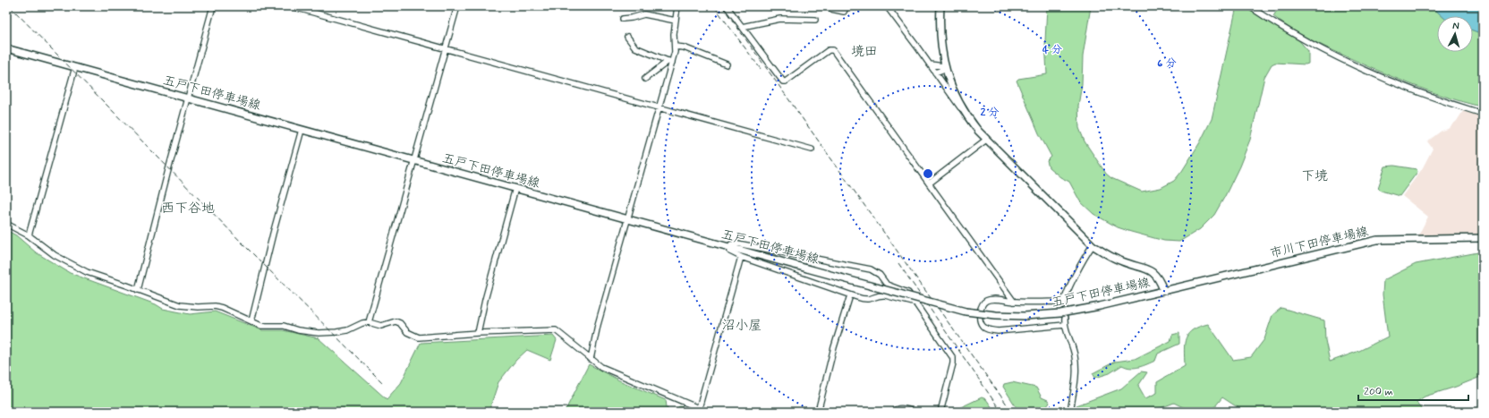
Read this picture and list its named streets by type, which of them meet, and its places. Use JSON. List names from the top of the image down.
{
  "streets": {
    "main road": ["五戸下田停車場線", "市川下田停車場線"]
  },
  "crossings": [
    ["五戸下田停車場線", "市川下田停車場線"]
  ],
  "districts": [
    "境田",
    "下境",
    "西下谷地",
    "沼小屋"
  ],
  "scale_bar": "200 m",
  "north": "top",
  "rings": ["4 分", "6 分", "2 分"]
}
